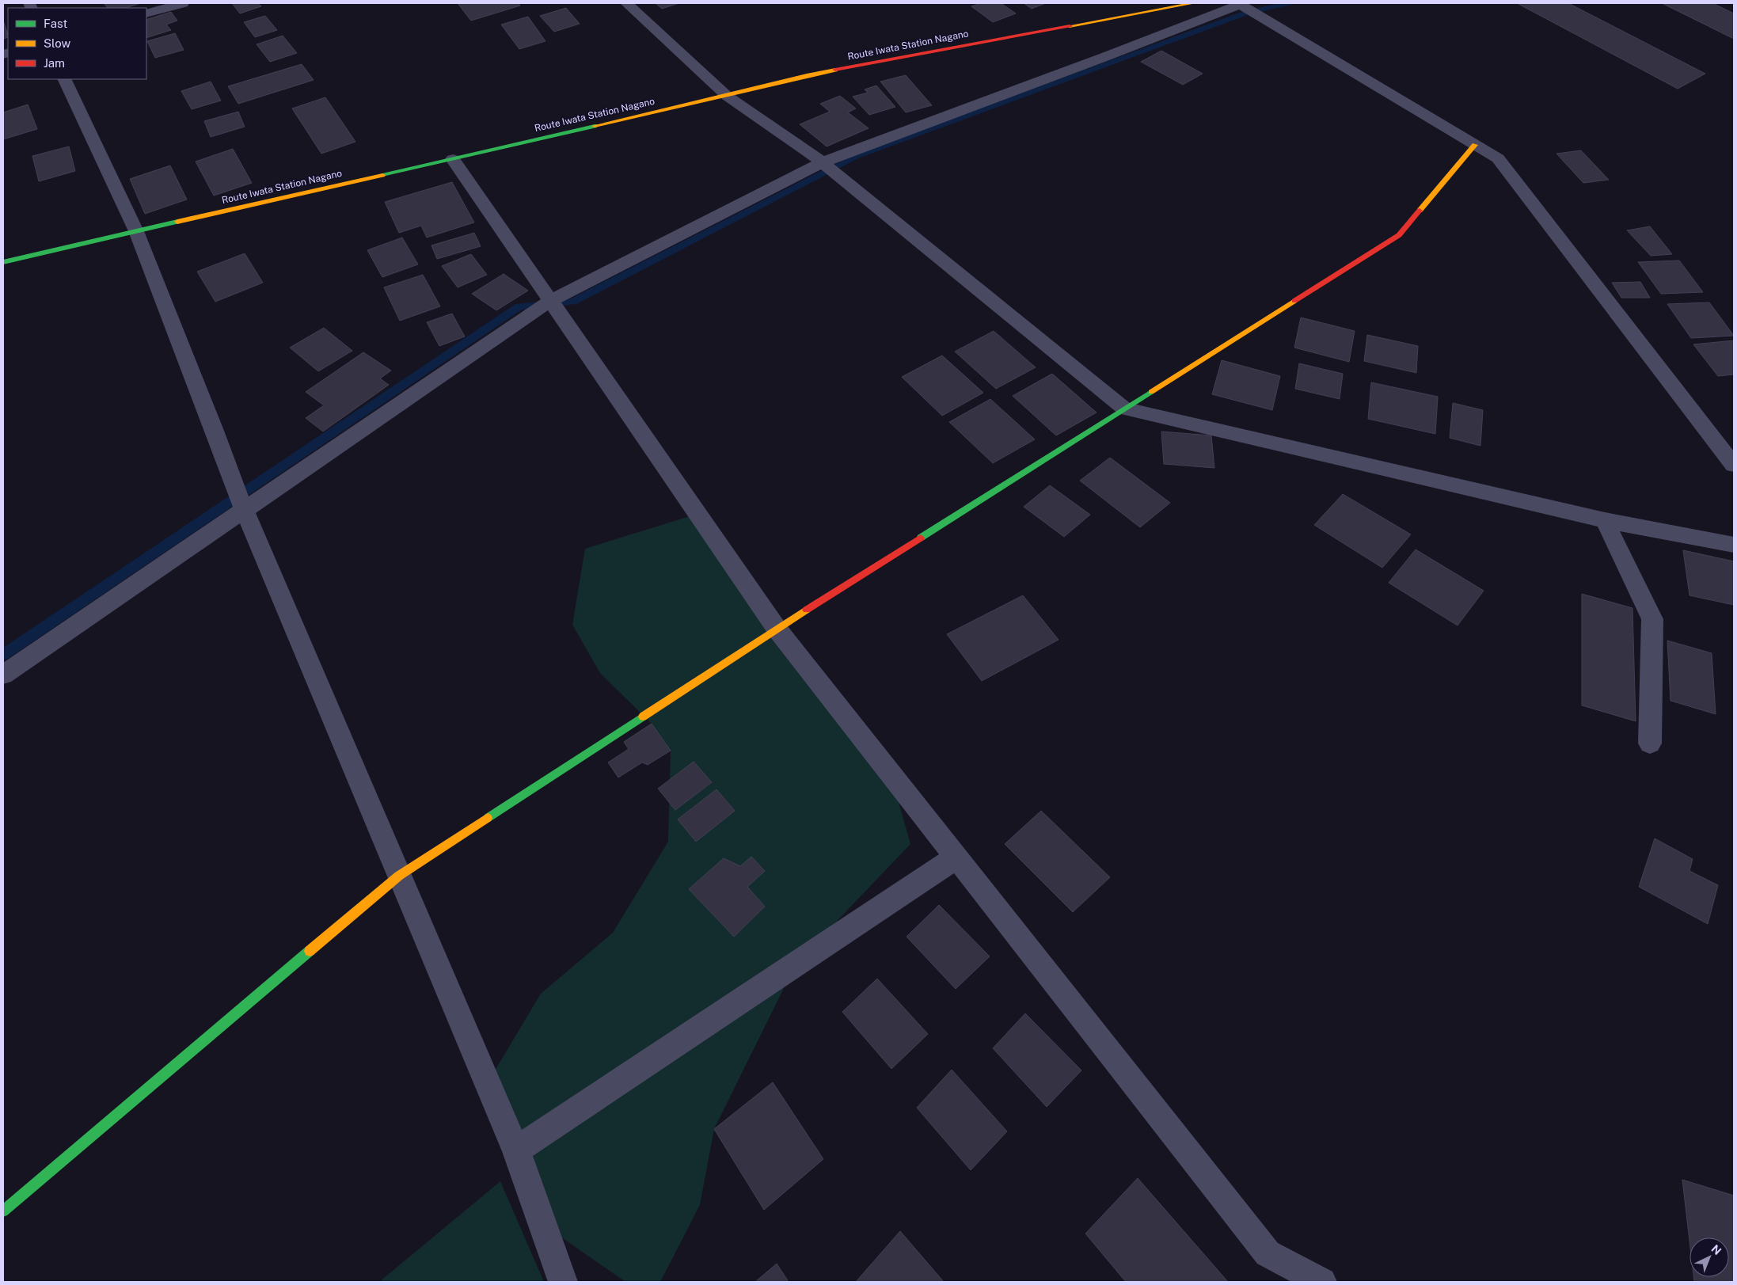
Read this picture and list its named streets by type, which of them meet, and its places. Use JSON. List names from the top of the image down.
{
  "streets": {
    "street": ["Route Iwata Station Nagano"]
  },
  "legend": ["Fast", "Slow", "Jam"],
  "north": "top right"
}
